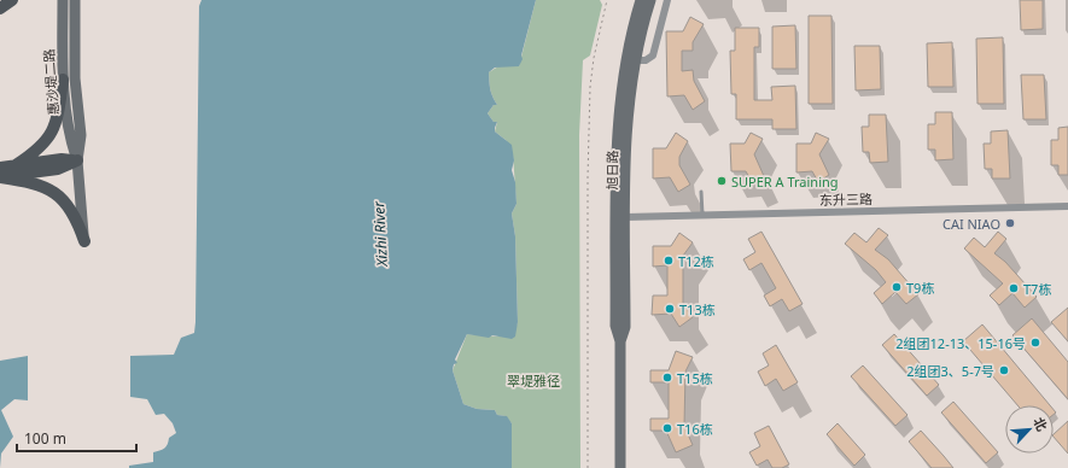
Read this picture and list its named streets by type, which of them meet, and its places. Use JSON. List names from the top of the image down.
{
  "streets": {
    "main road": ["惠沙堤二路", "旭日路"],
    "street": ["东升三路"]
  },
  "crossings": [
    ["旭日路", "东升三路"]
  ],
  "water": ["Xizhi River"],
  "parks": ["翠堤雅径"],
  "places": [
    "SUPER A Training",
    "CAI NIAO",
    "T12栋",
    "T9栋",
    "T7栋",
    "T13栋",
    "2组团12-13、15-16号",
    "2组团3、5-7号",
    "T15栋",
    "T16栋"
  ],
  "scale_bar": "100 m",
  "north": "top right"
}
